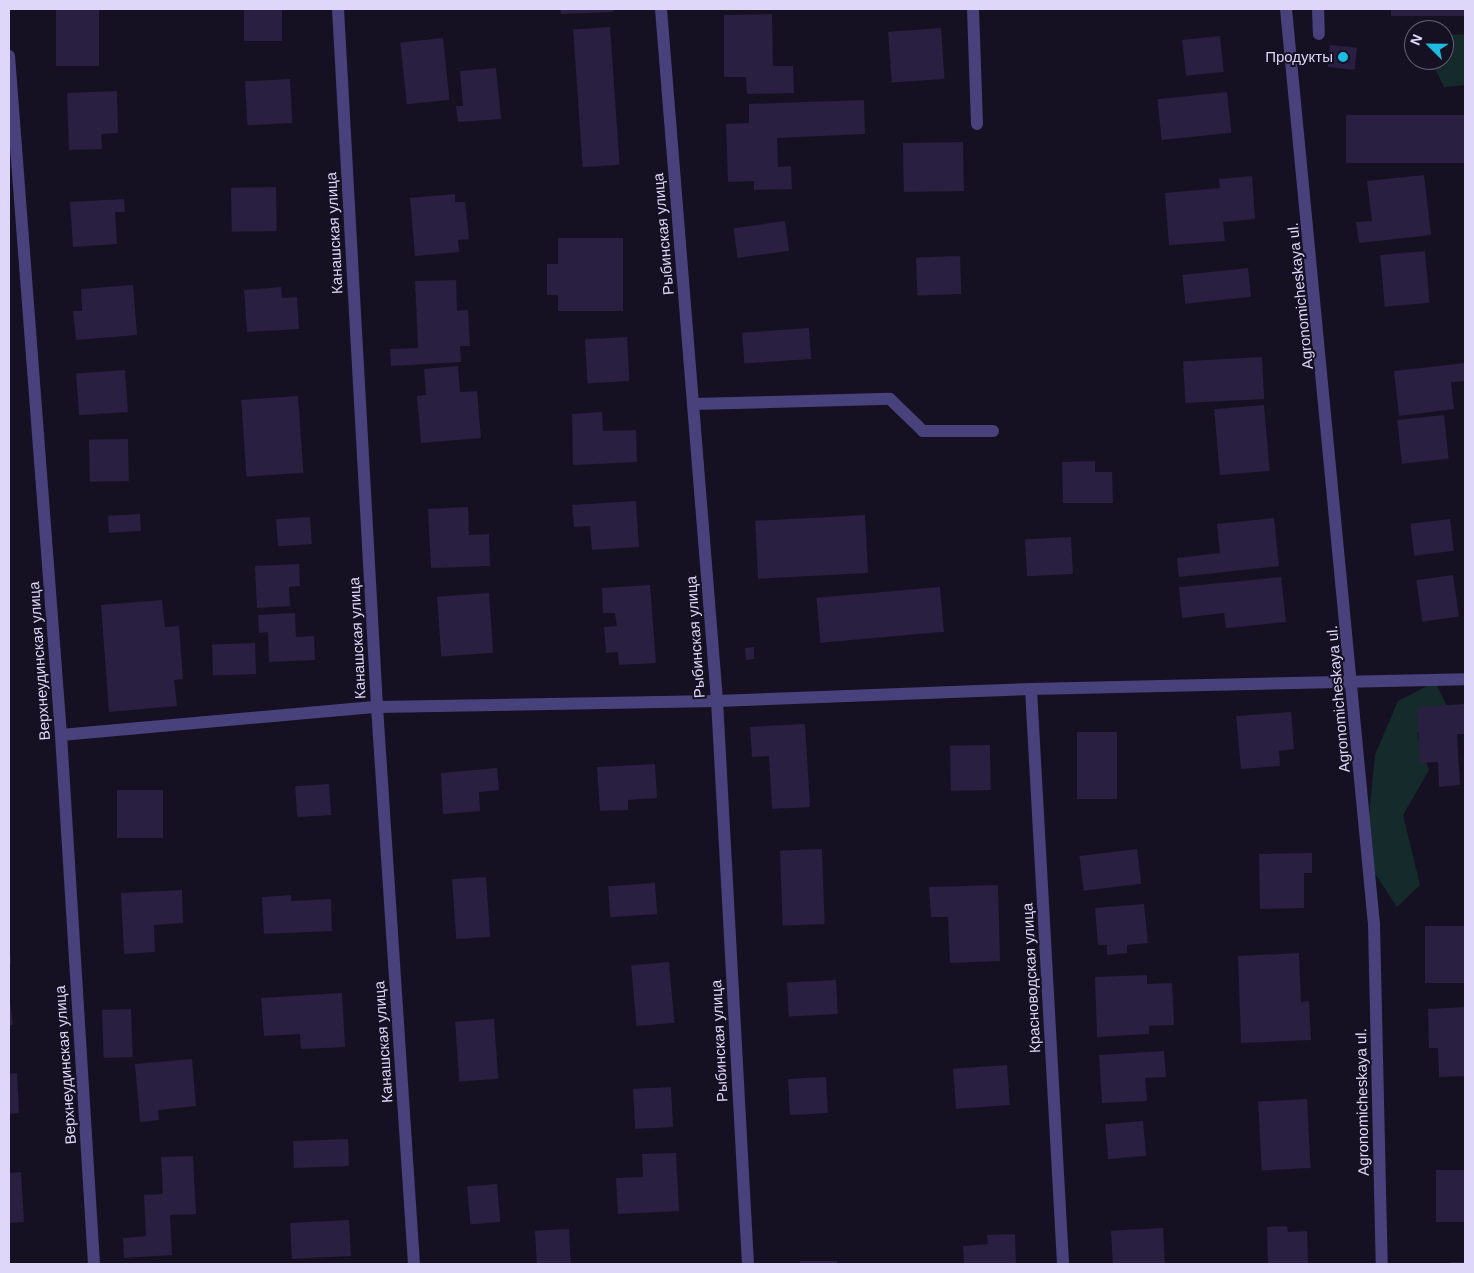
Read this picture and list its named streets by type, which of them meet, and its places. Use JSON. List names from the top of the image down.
{
  "streets": {
    "street": [
      "Канашская улица",
      "Рыбинская улица",
      "Agronomicheskaya ul.",
      "Верхнеудинская улица",
      "Красноводская улица"
    ]
  },
  "places": ["Продукты"],
  "north": "top left"
}
